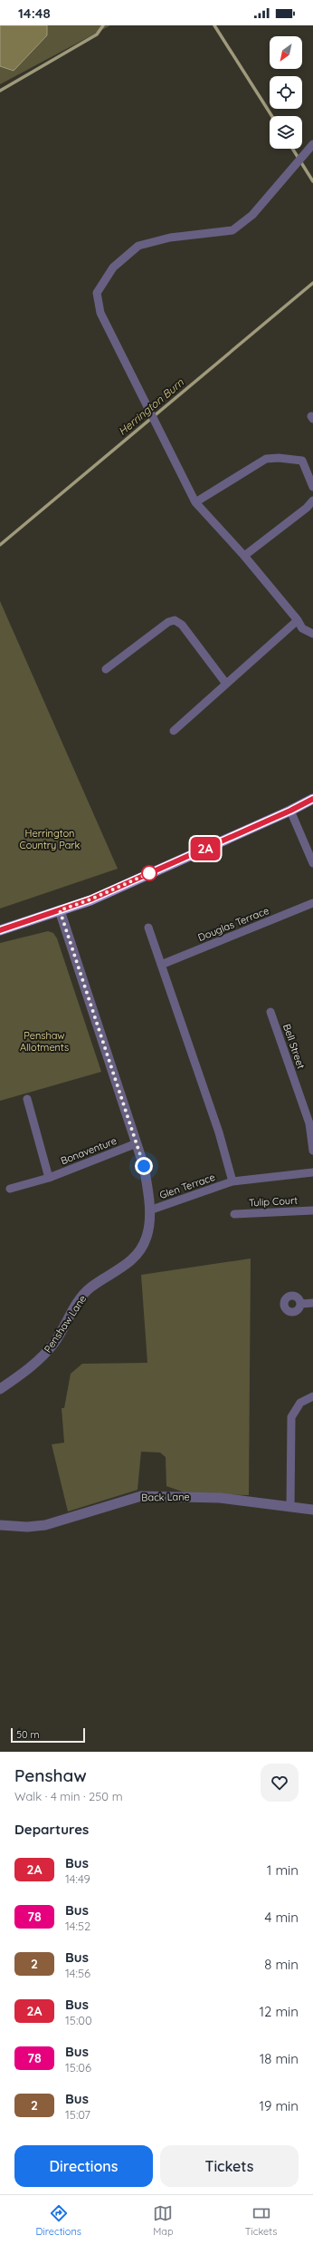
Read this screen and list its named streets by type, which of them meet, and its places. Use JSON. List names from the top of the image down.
{
  "streets": {
    "street": [
      "Douglas Terrace",
      "Bell Street",
      "Bonaventure",
      "Glen Terrace",
      "Tulip Court",
      "Penshaw Lane",
      "Back Lane"
    ]
  },
  "crossings": [
    ["Bonaventure", "Penshaw Lane"],
    ["Glen Terrace", "Penshaw Lane"]
  ],
  "water": ["Herrington Burn"],
  "parks": ["Herrington Country Park", "Penshaw Allotments"],
  "lines": ["bus line 2A"],
  "scale_bar": "50 m",
  "north": "bottom left",
  "page": {
    "status": "14:48",
    "on_map": "2A",
    "scale": "50 m",
    "heading": [
      ["Penshaw", "Walk · 4 min · 250 m"],
      "Departures"
    ],
    "list": [
      {
        "mark": "2A",
        "name": "Bus",
        "note": "14:49",
        "value": "1 min"
      },
      {
        "mark": "78",
        "name": "Bus",
        "note": "14:52",
        "value": "4 min"
      },
      {
        "mark": "2",
        "name": "Bus",
        "note": "14:56",
        "value": "8 min"
      },
      {
        "mark": "2A",
        "name": "Bus",
        "note": "15:00",
        "value": "12 min"
      },
      {
        "mark": "78",
        "name": "Bus",
        "note": "15:06",
        "value": "18 min"
      },
      {
        "mark": "2",
        "name": "Bus",
        "note": "15:07",
        "value": "19 min"
      }
    ],
    "buttons": ["Directions", "Tickets"],
    "tabs": ["Directions", "Map", "Tickets"]
  }
}
